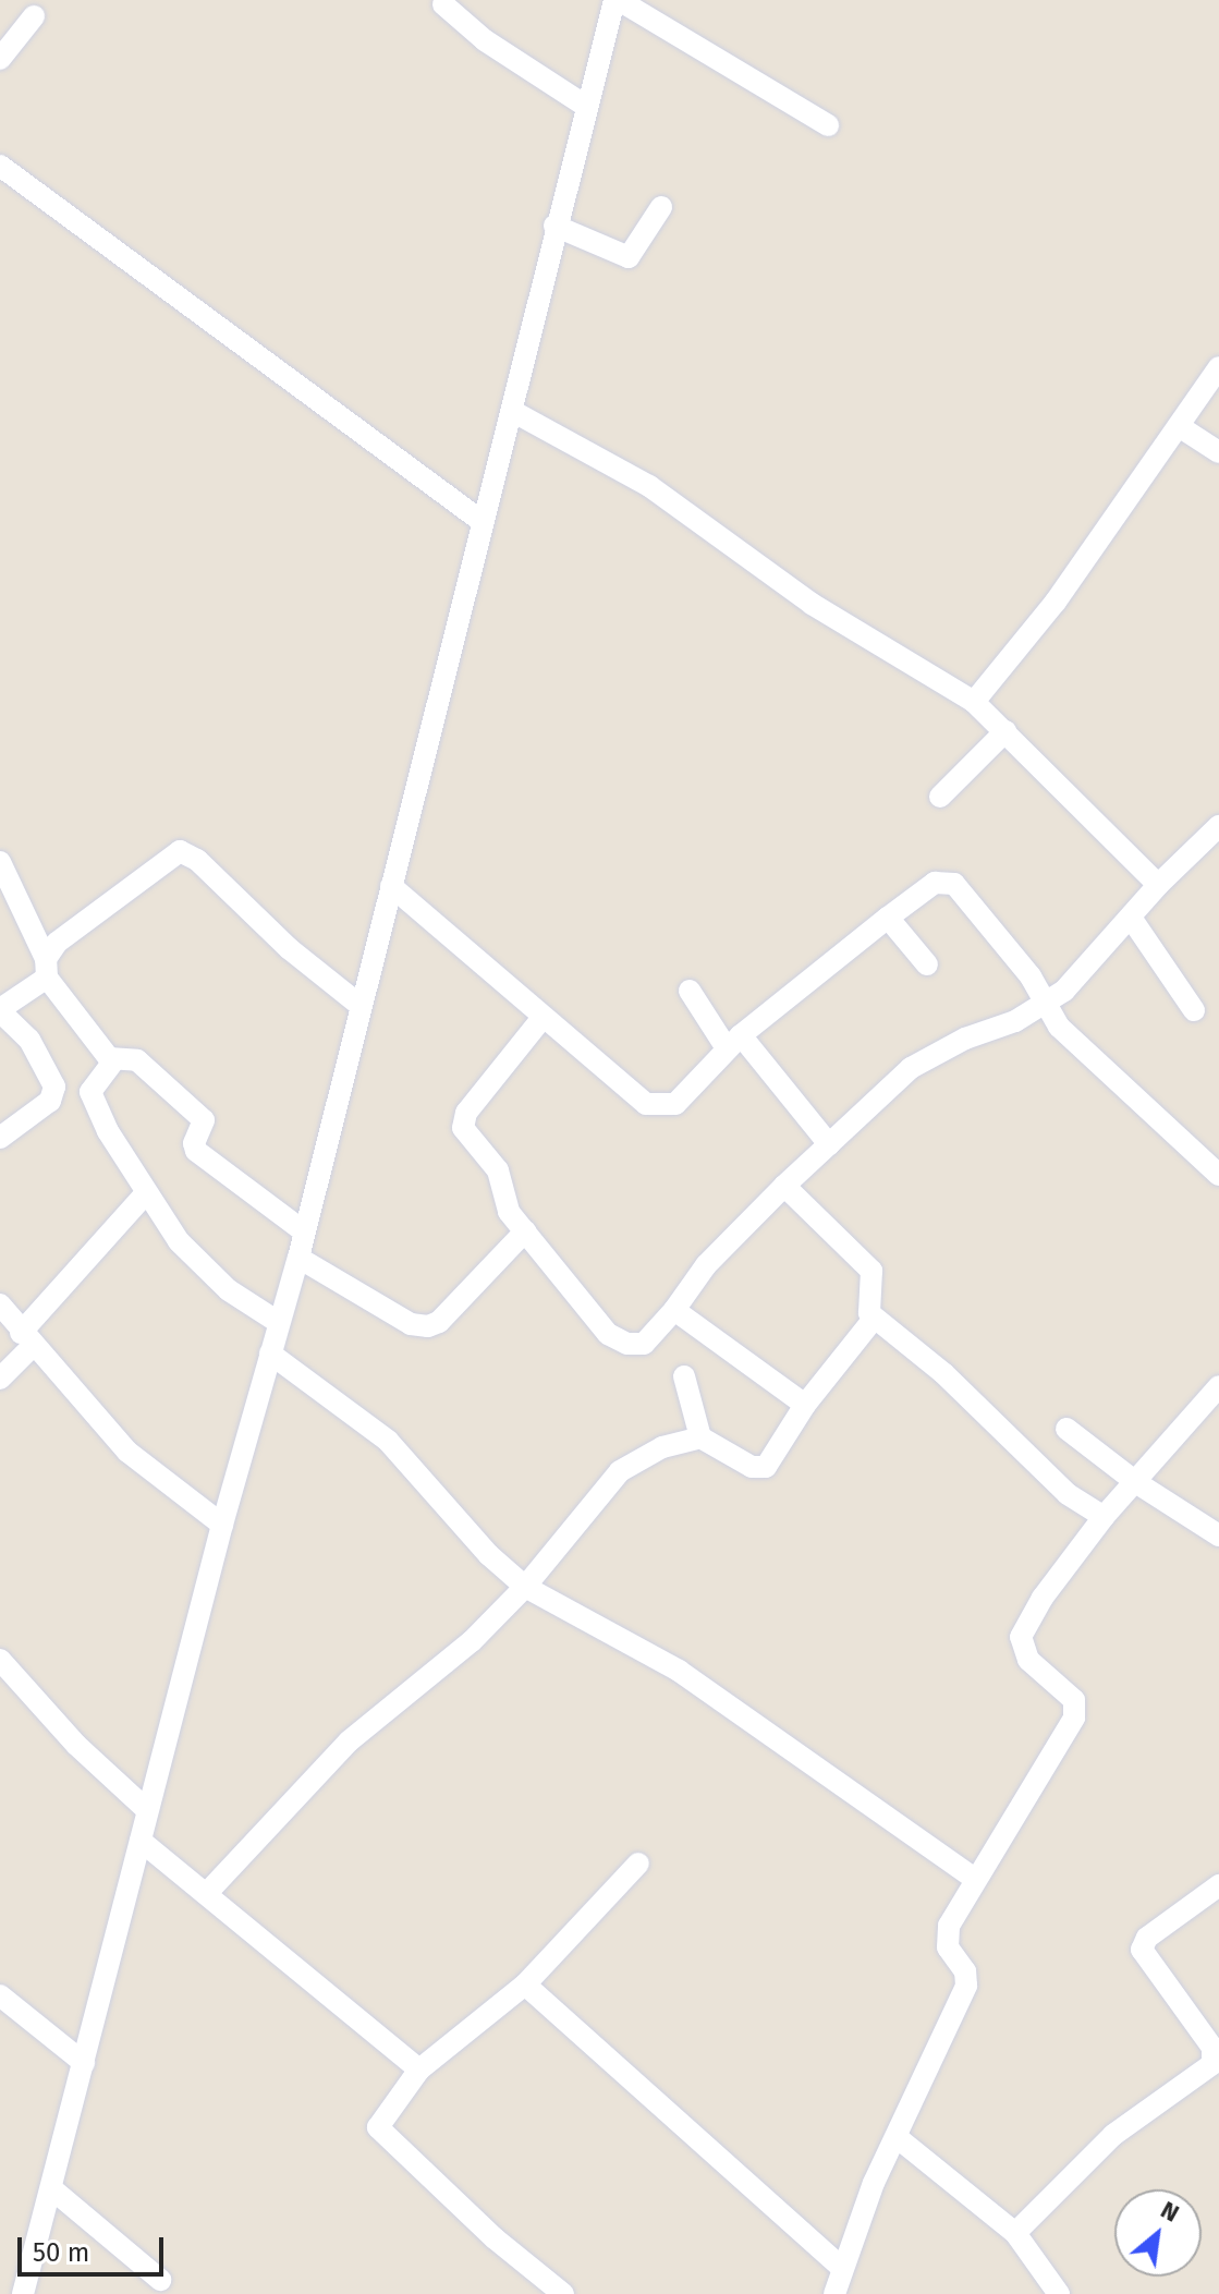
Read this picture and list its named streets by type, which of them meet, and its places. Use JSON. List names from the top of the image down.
{
  "scale_bar": "50 m",
  "north": "top right"
}
